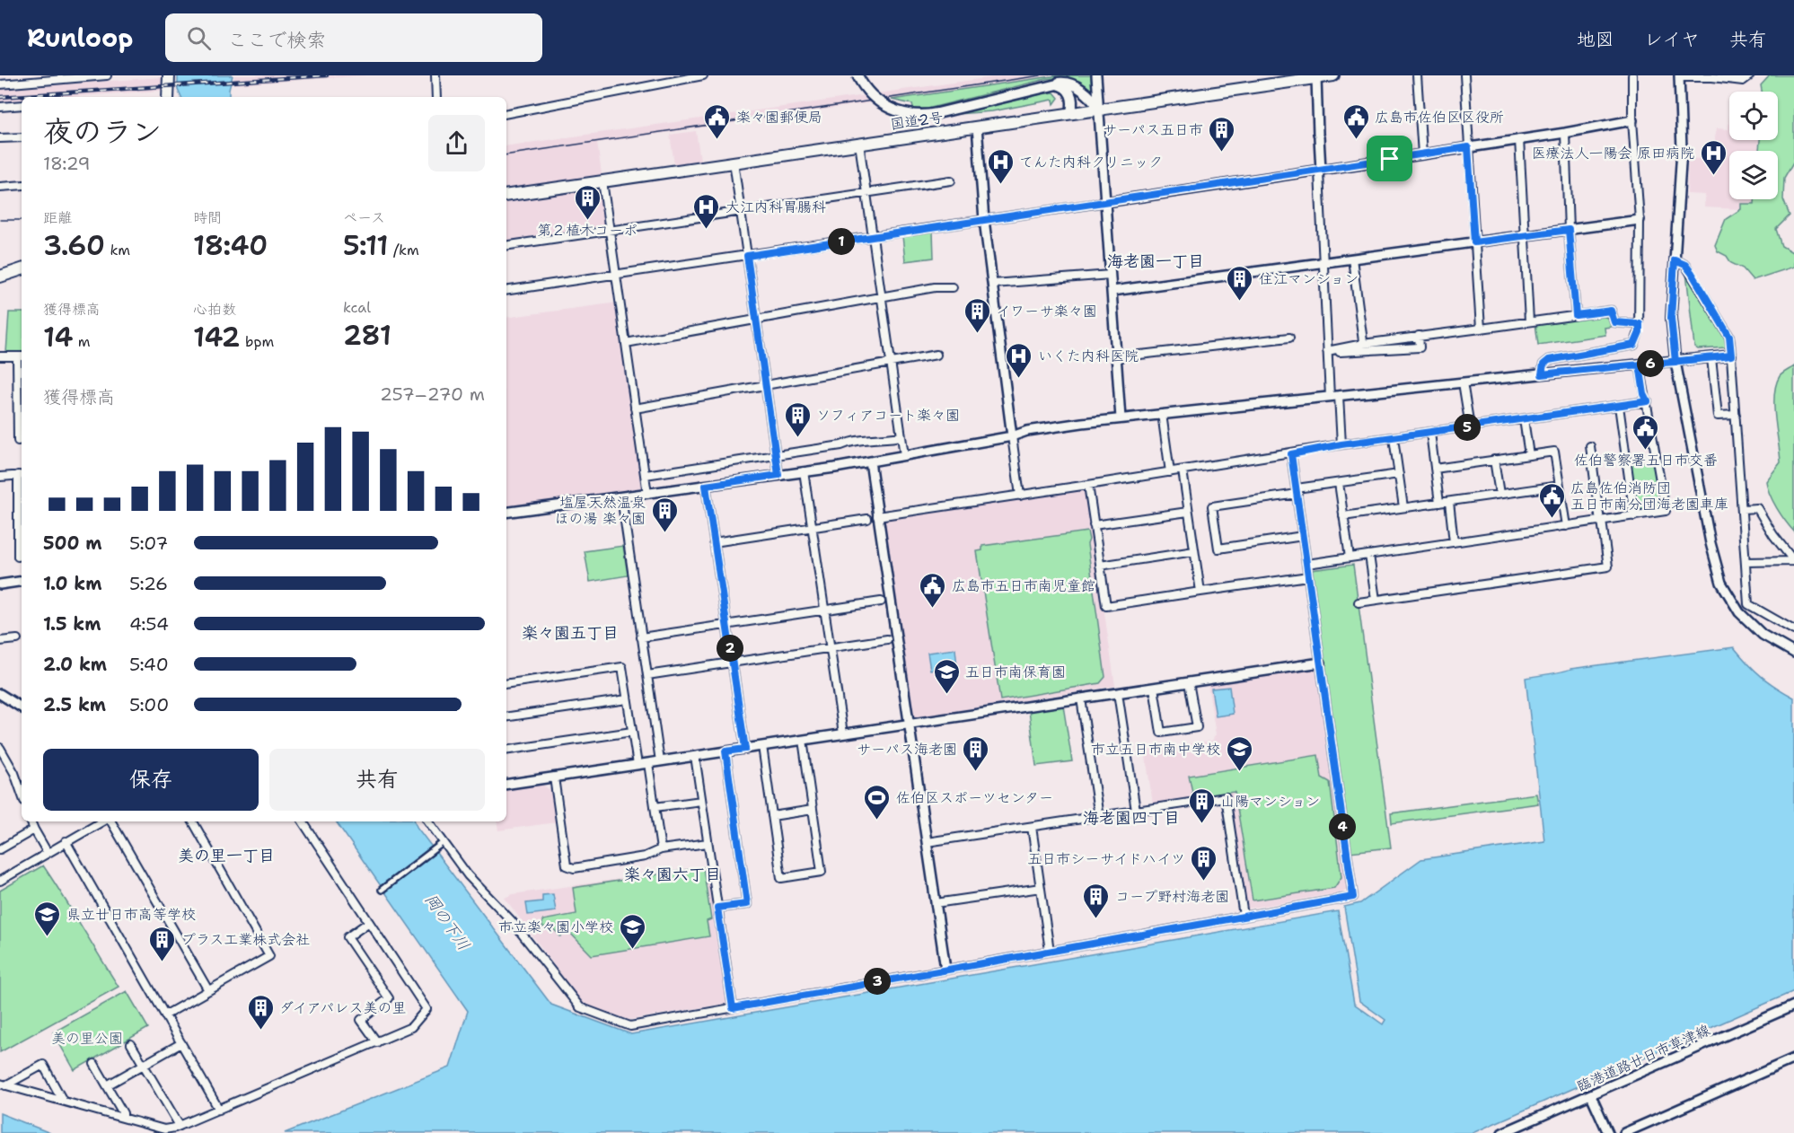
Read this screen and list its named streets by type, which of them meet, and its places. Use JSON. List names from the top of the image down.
{
  "streets": {
    "main road": ["国道2号"],
    "street": ["臨港道路廿日市草津線"]
  },
  "districts": [
    "海老園一丁目",
    "楽々園五丁目",
    "海老園四丁目",
    "美の里一丁目",
    "楽々園六丁目"
  ],
  "water": ["岡の下川"],
  "parks": ["美の里公園"],
  "places": {
    "public building": [
      "楽々園郵便局",
      "広島市佐伯区区役所",
      "佐伯警察署五日市交番",
      "広島佐伯消防団 五日市南分団海老園車庫",
      "広島市五日市南児童館"
    ],
    "building": [
      "サーパス五日市",
      "第２植木コーポ",
      "住江マンション",
      "イワーサ楽々園",
      "ソフィアコート楽々園",
      "塩屋天然温泉 ほの湯 楽々園",
      "サーパス海老園",
      "山陽マンション",
      "五日市シーサイドハイツ",
      "コープ野村海老園",
      "プラス工業株式会社",
      "ダイアパレス美の里"
    ],
    "hospital": [
      "医療法人一陽会 原田病院",
      "てんた内科クリニック",
      "大江内科胃腸科",
      "いくた内科医院"
    ],
    "school or university": [
      "五日市南保育園",
      "市立五日市南中学校",
      "県立廿日市高等学校",
      "市立楽々園小学校"
    ],
    "sports": ["佐伯区スポーツセンター"]
  },
  "page": {
    "header": "Runloop",
    "search": "ここで検索",
    "nav": ["地図", "レイヤ", "共有"],
    "heading": ["夜のラン", "18:29"],
    "stats": [
      ["距離", "3.60 km"],
      ["時間", "18:40"],
      ["ペース", "5:11 /km"],
      ["獲得標高", "14 m"],
      ["心拍数", "142 bpm"],
      ["kcal", "281"]
    ],
    "pins": [
      "1",
      "6",
      "5",
      "2",
      "4",
      "3"
    ],
    "chart": ["獲得標高", "257–270 m"],
    "list": [
      {
        "name": "500 m",
        "note": "5:07"
      },
      {
        "name": "1.0 km",
        "note": "5:26"
      },
      {
        "name": "1.5 km",
        "note": "4:54"
      },
      {
        "name": "2.0 km",
        "note": "5:40"
      },
      {
        "name": "2.5 km",
        "note": "5:00"
      }
    ],
    "buttons": ["保存", "共有"]
  }
}
